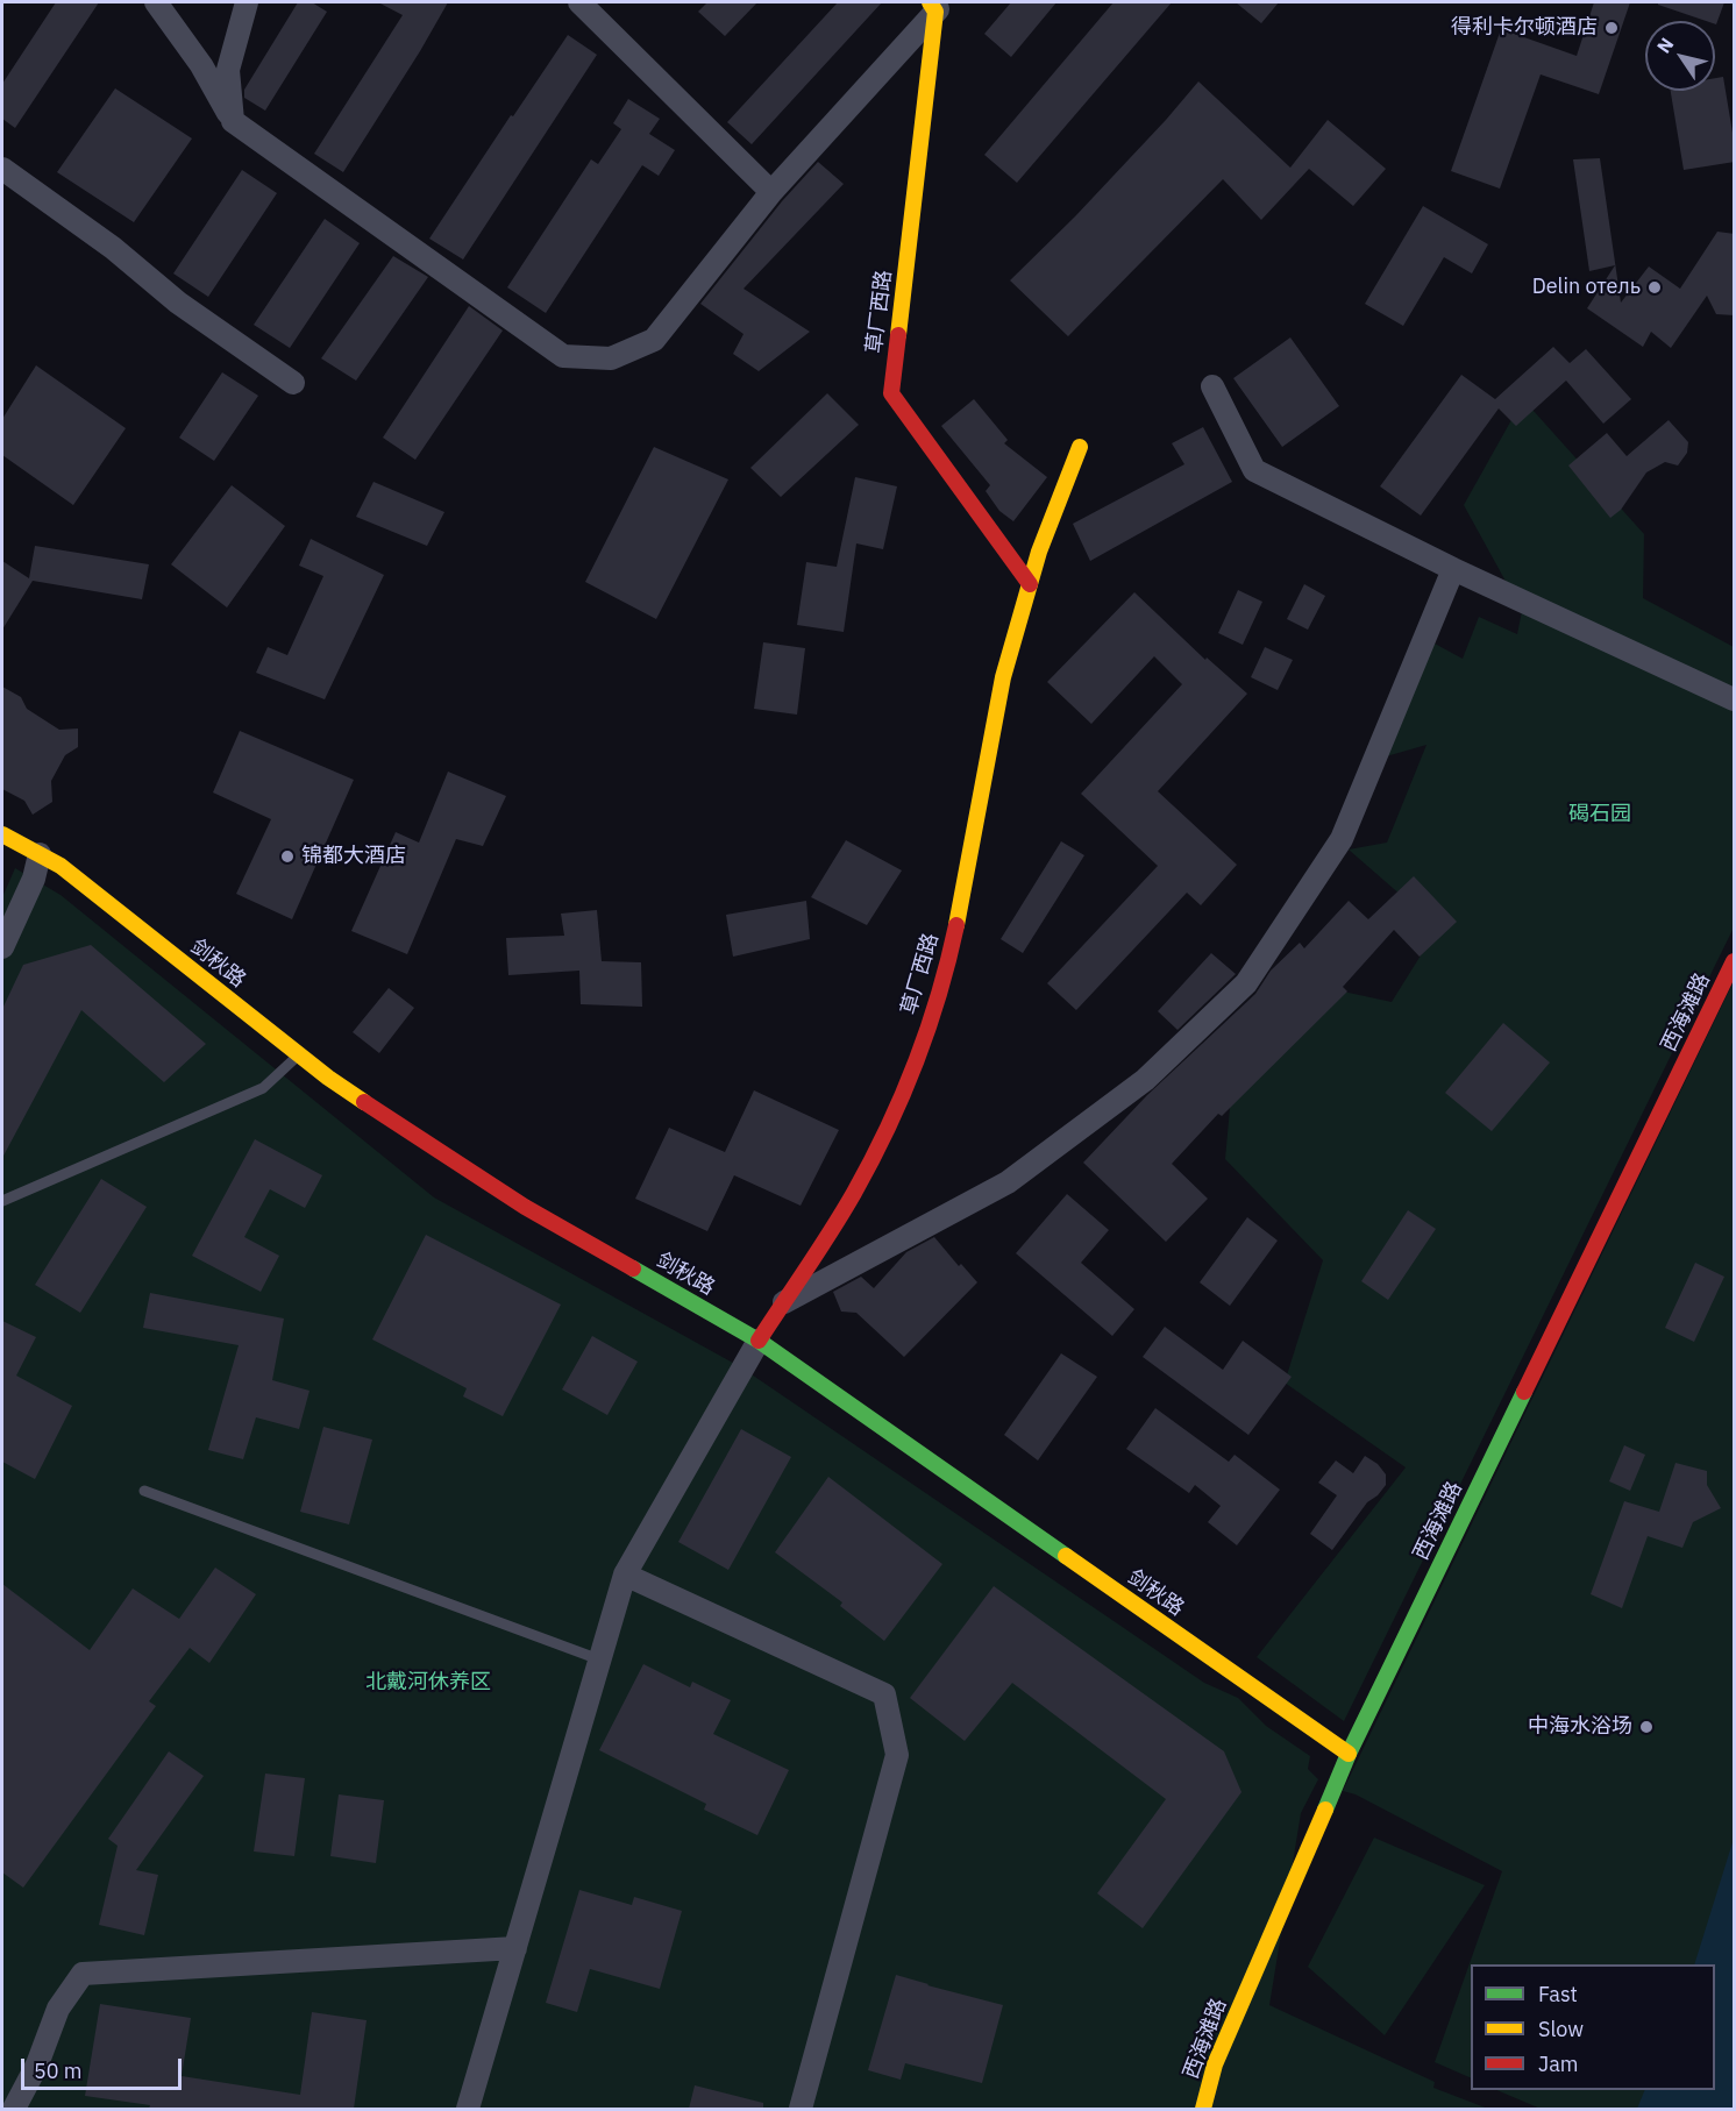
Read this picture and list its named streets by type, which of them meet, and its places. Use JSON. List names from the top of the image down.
{
  "streets": {
    "main road": ["草厂西路", "剑秋路", "西海滩路"]
  },
  "crossings": [
    ["草厂西路", "剑秋路"],
    ["剑秋路", "西海滩路"]
  ],
  "parks": ["碣石园", "北戴河休养区"],
  "places": [
    "得利卡尔顿酒店",
    "Delin отель",
    "锦都大酒店",
    "中海水浴场"
  ],
  "legend": ["Fast", "Slow", "Jam"],
  "scale_bar": "50 m",
  "north": "top left"
}
